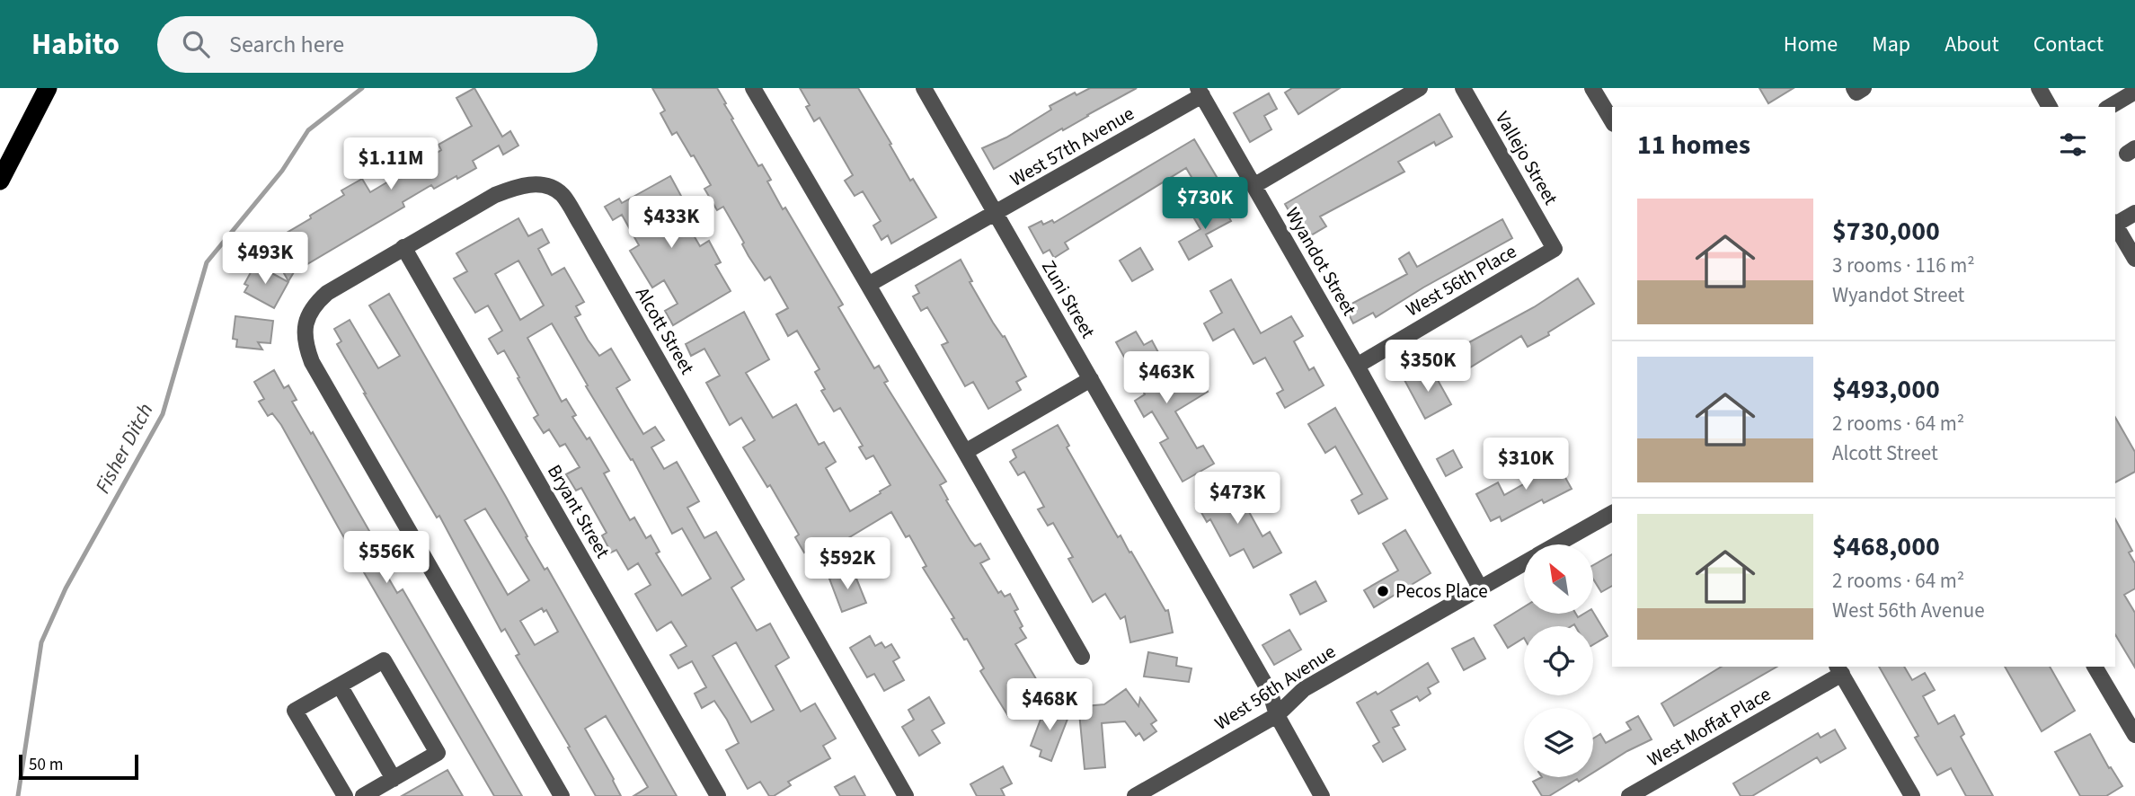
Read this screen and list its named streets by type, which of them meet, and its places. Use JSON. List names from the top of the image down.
{
  "streets": {
    "street": [
      "West 57th Avenue",
      "Vallejo Street",
      "Wyandot Street",
      "West 56th Place",
      "Zuni Street",
      "Alcott Street",
      "Bryant Street",
      "West 56th Avenue",
      "West Moffat Place"
    ]
  },
  "crossings": [
    ["West 57th Avenue", "Wyandot Street"],
    ["West 57th Avenue", "Zuni Street"],
    ["Vallejo Street", "West 56th Place"],
    ["Wyandot Street", "West 56th Place"],
    ["Wyandot Street", "West 56th Avenue"],
    ["Zuni Street", "West 56th Avenue"],
    ["Alcott Street", "Bryant Street"]
  ],
  "water": ["Fisher Ditch"],
  "places": ["Pecos Place"],
  "scale_bar": "50 m",
  "north": "top left",
  "page": {
    "header": "Habito",
    "search": "Search here",
    "nav": [
      "Home",
      "Map",
      "About",
      "Contact"
    ],
    "heading": "11 homes",
    "price": [
      "$1.11M",
      "$730K",
      "$433K",
      "$493K",
      "$350K",
      "$463K",
      "$310K",
      "$473K",
      "$556K",
      "$592K",
      "$468K"
    ],
    "list": [
      {
        "name": "$730,000",
        "note": "3 rooms · 116 m² · Wyandot Street"
      },
      {
        "name": "$493,000",
        "note": "2 rooms · 64 m² · Alcott Street"
      },
      {
        "name": "$468,000",
        "note": "2 rooms · 64 m² · West 56th Avenue"
      }
    ],
    "scale": "50 m"
  }
}
